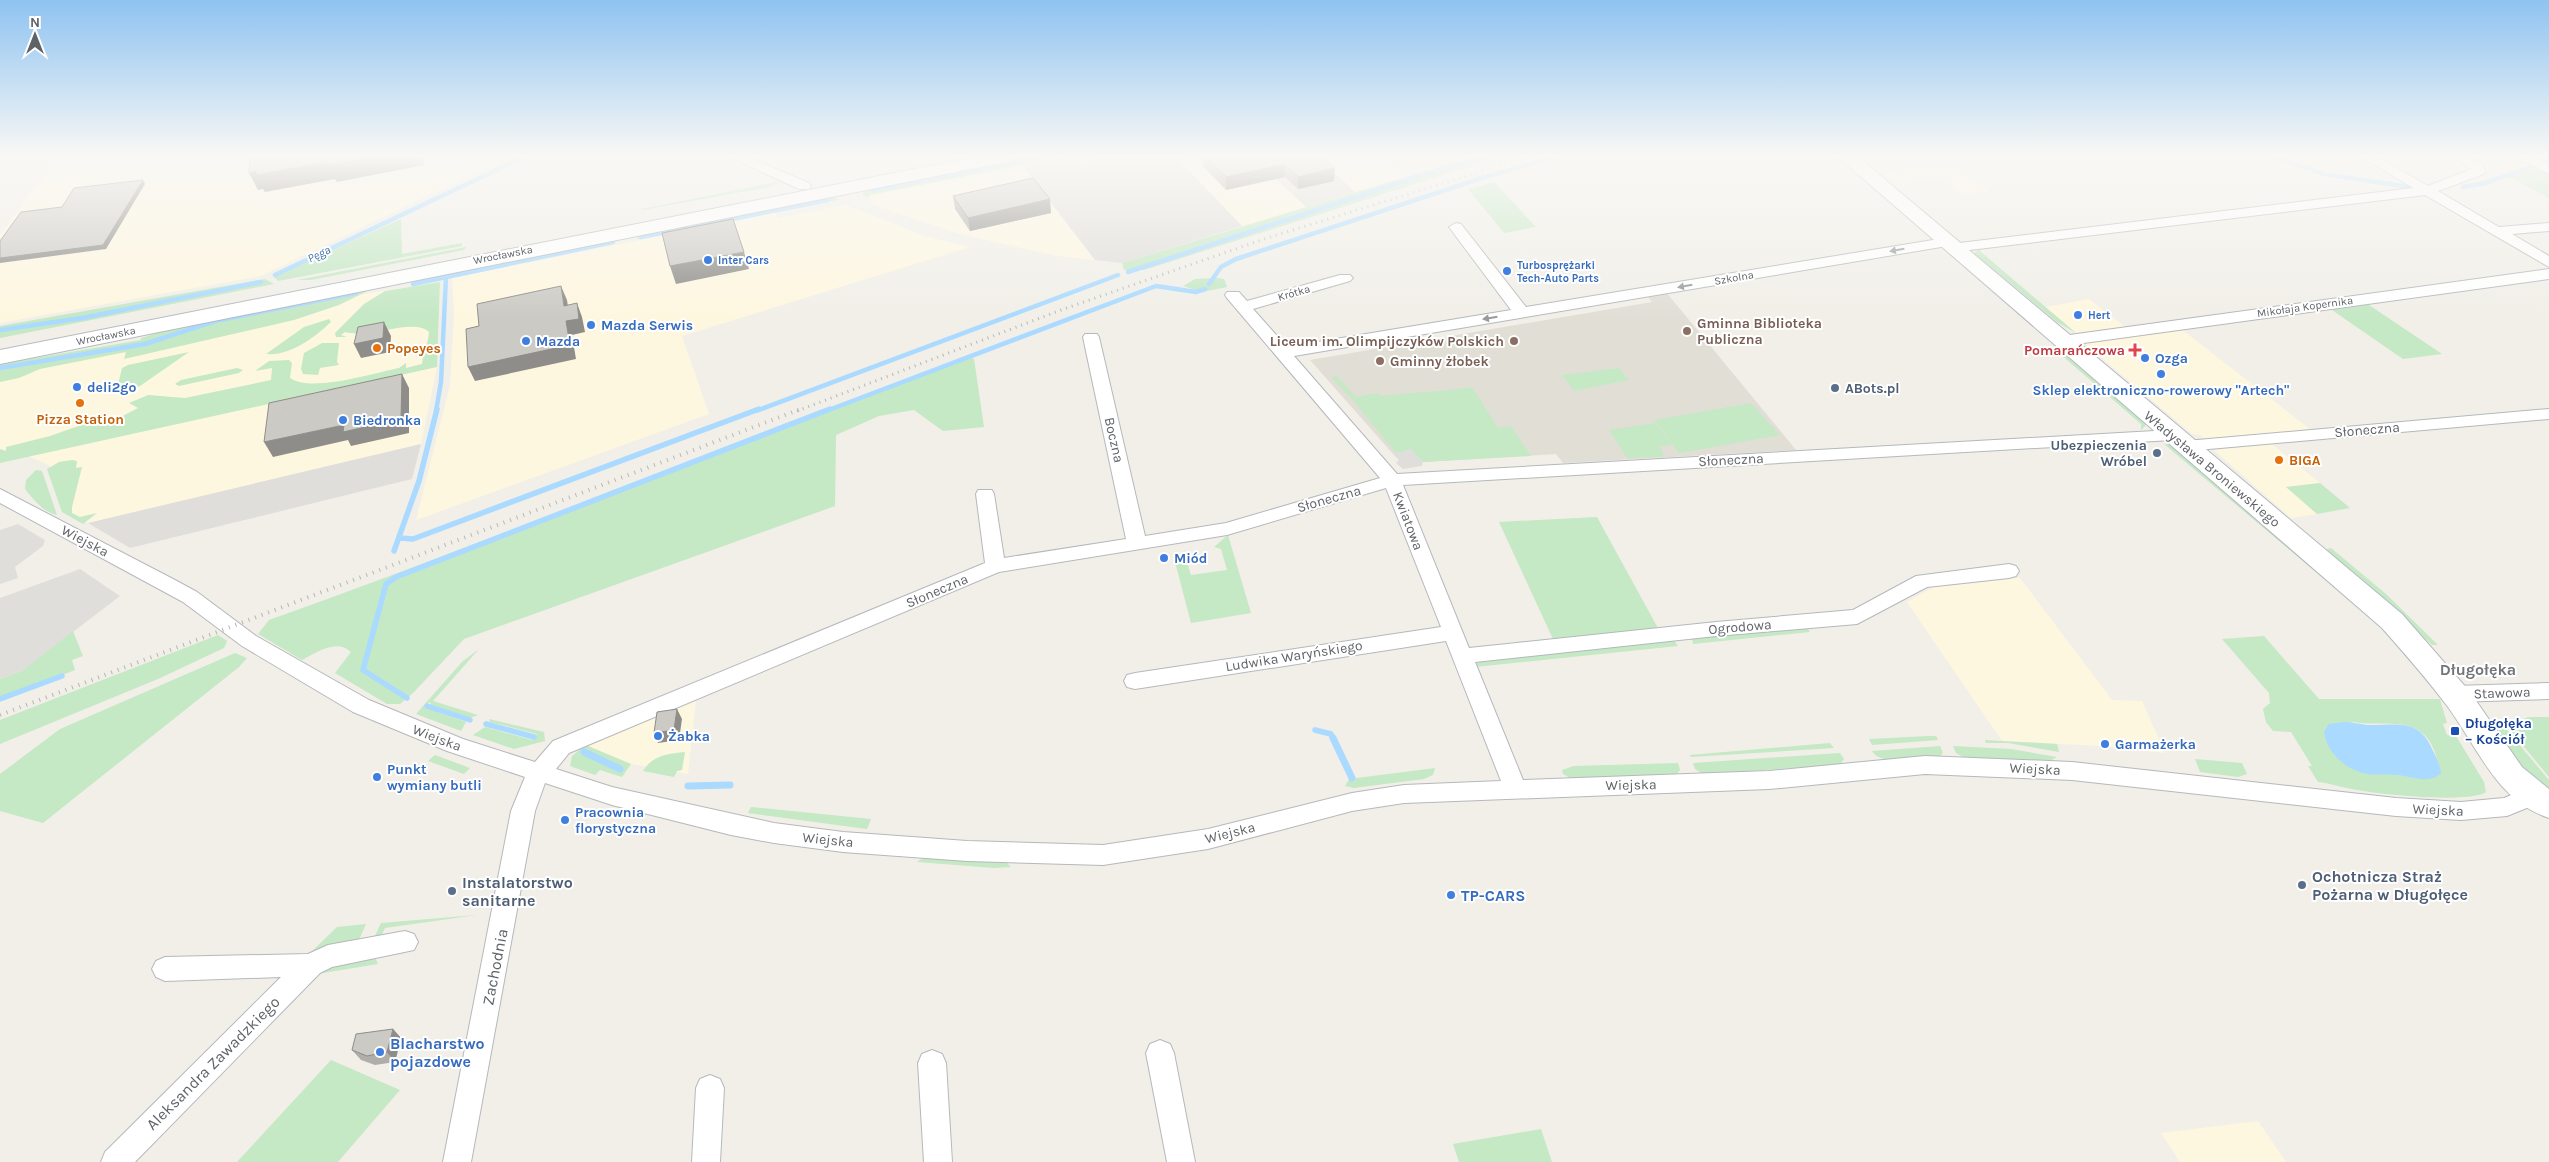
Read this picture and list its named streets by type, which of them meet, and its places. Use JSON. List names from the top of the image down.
{
  "streets": {
    "main road": ["Wrocławska", "Władysława Broniewskiego"],
    "street": [
      "Szkolna",
      "Krótka",
      "Mikołaja Kopernika",
      "Słoneczna",
      "Boczna",
      "Kwiatowa",
      "Wiejska",
      "Ogrodowa",
      "Ludwika Waryńskiego",
      "Stawowa",
      "Zachodnia",
      "Aleksandra Zawadzkiego"
    ]
  },
  "crossings": [
    ["Szkolna", "Władysława Broniewskiego"],
    ["Szkolna", "Kwiatowa"],
    ["Krótka", "Kwiatowa"],
    ["Mikołaja Kopernika", "Władysława Broniewskiego"],
    ["Słoneczna", "Boczna"],
    ["Słoneczna", "Władysława Broniewskiego"],
    ["Słoneczna", "Kwiatowa"],
    ["Słoneczna", "Wiejska"],
    ["Słoneczna", "Zachodnia"],
    ["Władysława Broniewskiego", "Wiejska"],
    ["Władysława Broniewskiego", "Stawowa"],
    ["Kwiatowa", "Wiejska"],
    ["Kwiatowa", "Ogrodowa"],
    ["Kwiatowa", "Ludwika Waryńskiego"],
    ["Wiejska", "Zachodnia"]
  ],
  "one_way": ["Szkolna"],
  "districts": ["Długołęka"],
  "water": ["Pęga"],
  "places": {
    "other": [
      "Inter Cars",
      "Turbosprężarki Tech-Auto Parts",
      "Hert",
      "Mazda Serwis",
      "Gminna Biblioteka Publiczna",
      "Mazda",
      "Liceum im. Olimpijczyków Polskich",
      "Popeyes",
      "Ozga",
      "Gminny żłobek",
      "Sklep elektroniczno-rowerowy \"Artech\"",
      "deli2go",
      "ABots.pl",
      "Pizza Station",
      "Biedronka",
      "Ubezpieczenia Wróbel",
      "BIGA",
      "Miód",
      "Żabka",
      "Garmażerka",
      "Punkt wymiany butli",
      "Pracownia florystyczna",
      "Ochotnicza Straż Pożarna w Długołęce",
      "Instalatorstwo sanitarne",
      "TP-CARS",
      "Blacharstwo pojazdowe"
    ],
    "health": ["Pomarańczowa"],
    "transit": ["Długołęka – Kościół"]
  },
  "north": "top"
}
